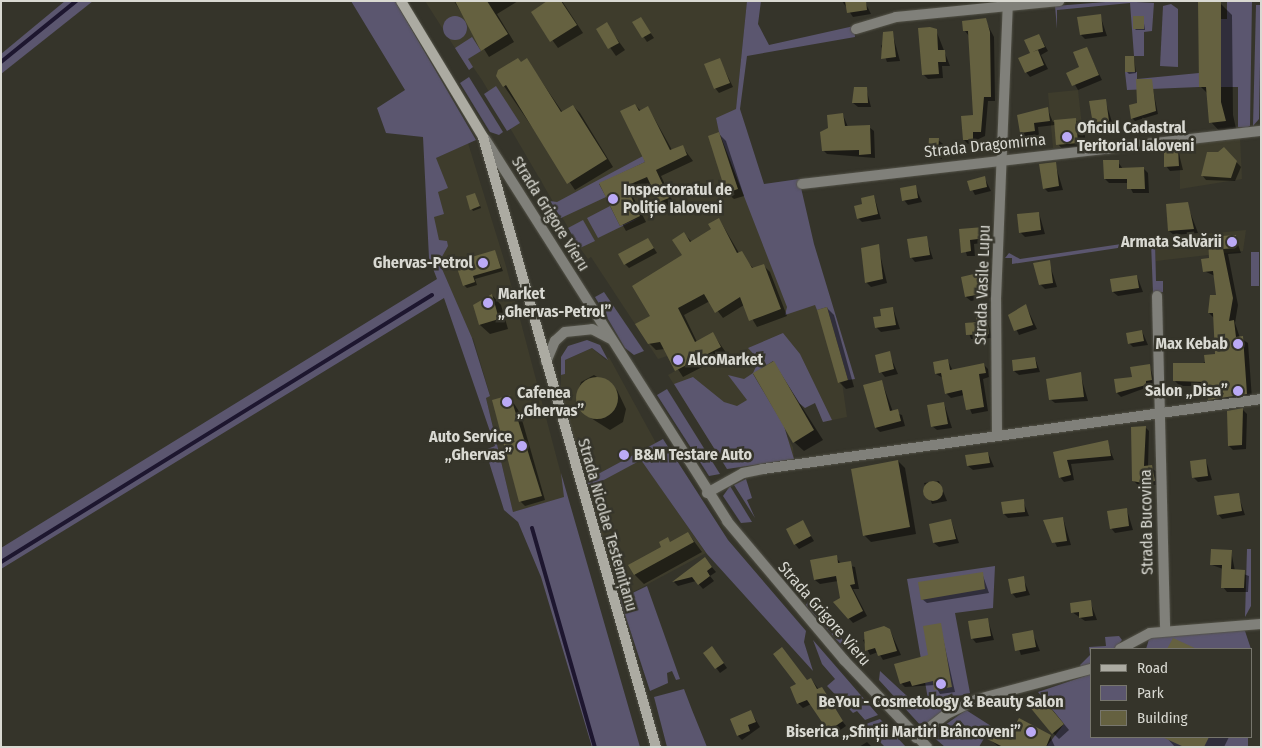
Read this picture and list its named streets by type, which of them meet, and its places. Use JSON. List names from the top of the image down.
{
  "streets": {
    "main road": ["Strada Grigore Vieru", "Strada Nicolae Testemițanu"],
    "street": ["Strada Dragomirna", "Strada Vasile Lupu", "Strada Bucovina"]
  },
  "crossings": [
    ["Strada Dragomirna", "Strada Vasile Lupu"],
    ["Strada Grigore Vieru", "Strada Nicolae Testemițanu"]
  ],
  "places": [
    "Oficiul Cadastral Teritorial Ialoveni",
    "Inspectoratul de Poliție Ialoveni",
    "Armata Salvării",
    "Ghervas-Petrol",
    "Market „Ghervas-Petrol”",
    "Max Kebab",
    "AlcoMarket",
    "Salon „Disa”",
    "Cafenea „Ghervas”",
    "Auto Service „Ghervas”",
    "B&M Testare Auto",
    "BeYou - Cosmetology & Beauty Salon",
    "Biserica „Sfinții Martiri Brâncoveni”"
  ],
  "legend": ["Road", "Park", "Building"]
}
